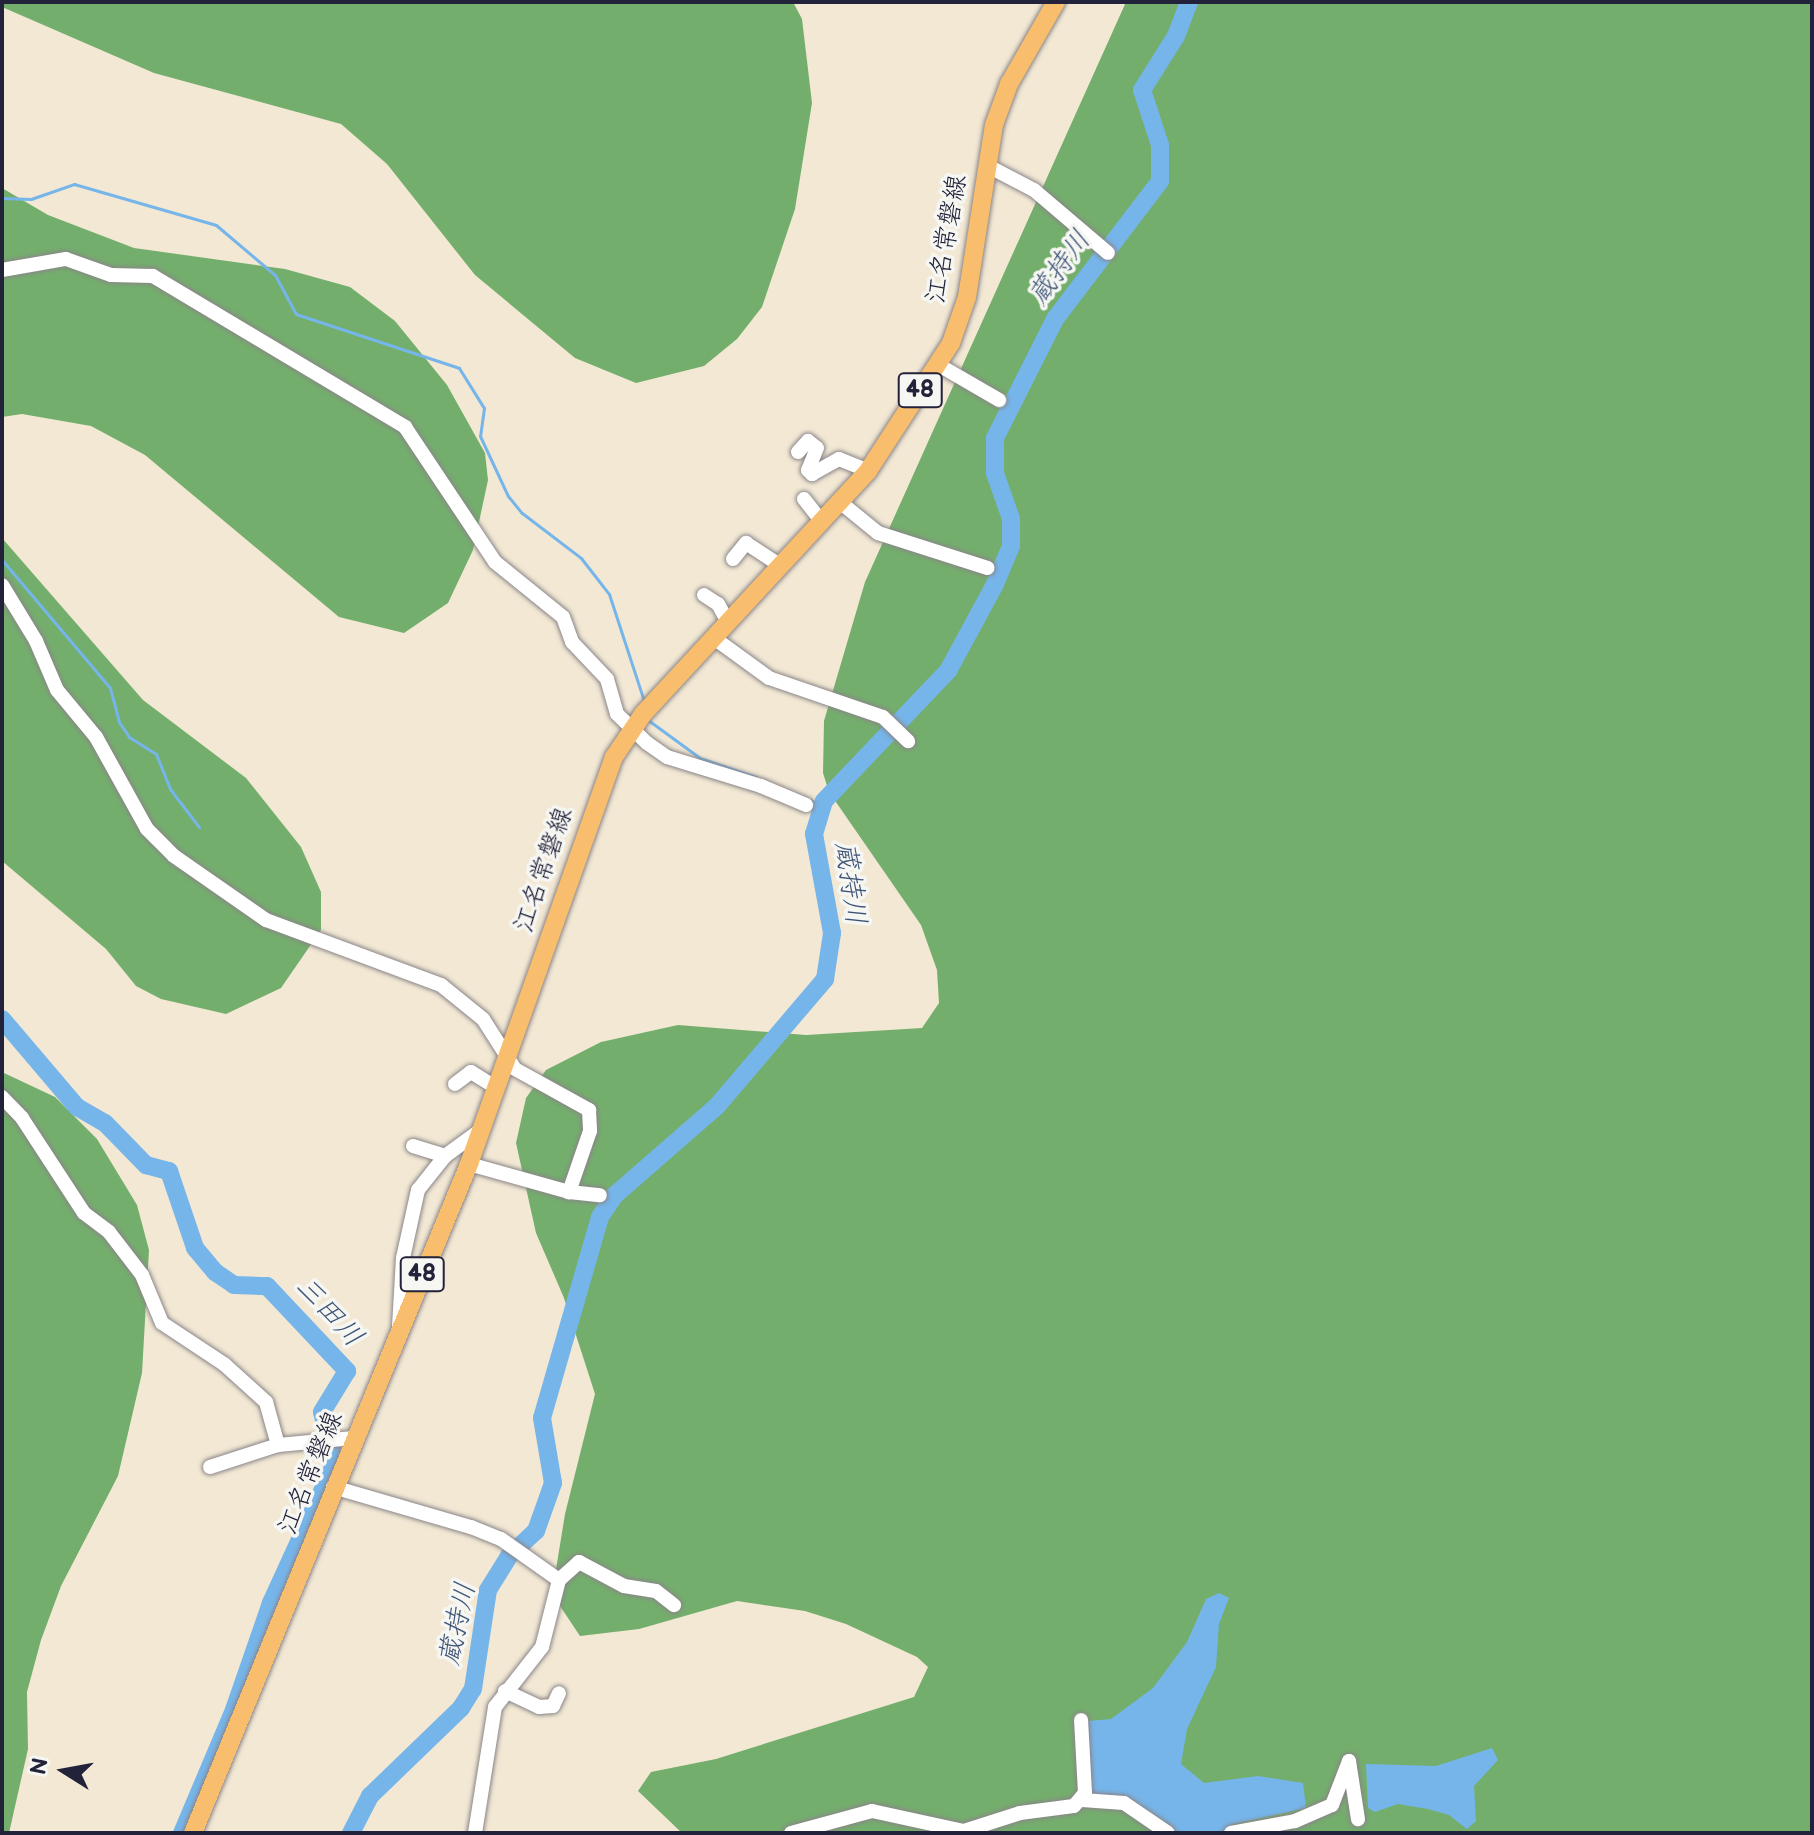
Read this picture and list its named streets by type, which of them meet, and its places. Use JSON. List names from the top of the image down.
{
  "streets": {
    "main road": ["江名常磐線", "48"]
  },
  "water": ["蔵持川", "三田川"],
  "north": "left"
}
